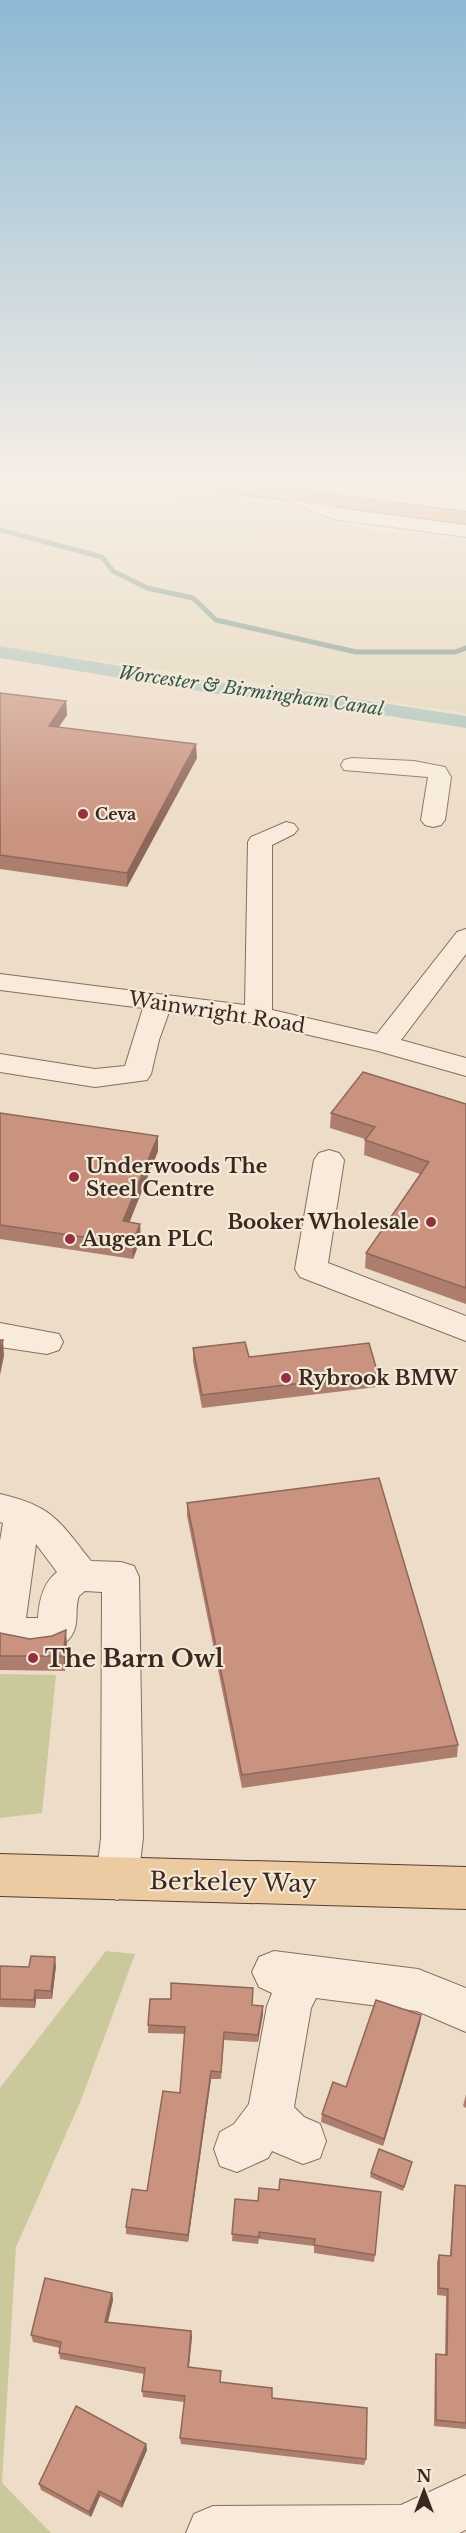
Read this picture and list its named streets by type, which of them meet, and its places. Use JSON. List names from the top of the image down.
{
  "streets": {
    "main road": ["Berkeley Way"],
    "street": ["Wainwright Road"]
  },
  "water": ["Worcester & Birmingham Canal"],
  "places": [
    "Ceva",
    "Underwoods The Steel Centre",
    "Booker Wholesale",
    "Augean PLC",
    "Rybrook BMW",
    "The Barn Owl"
  ],
  "north": "top"
}
